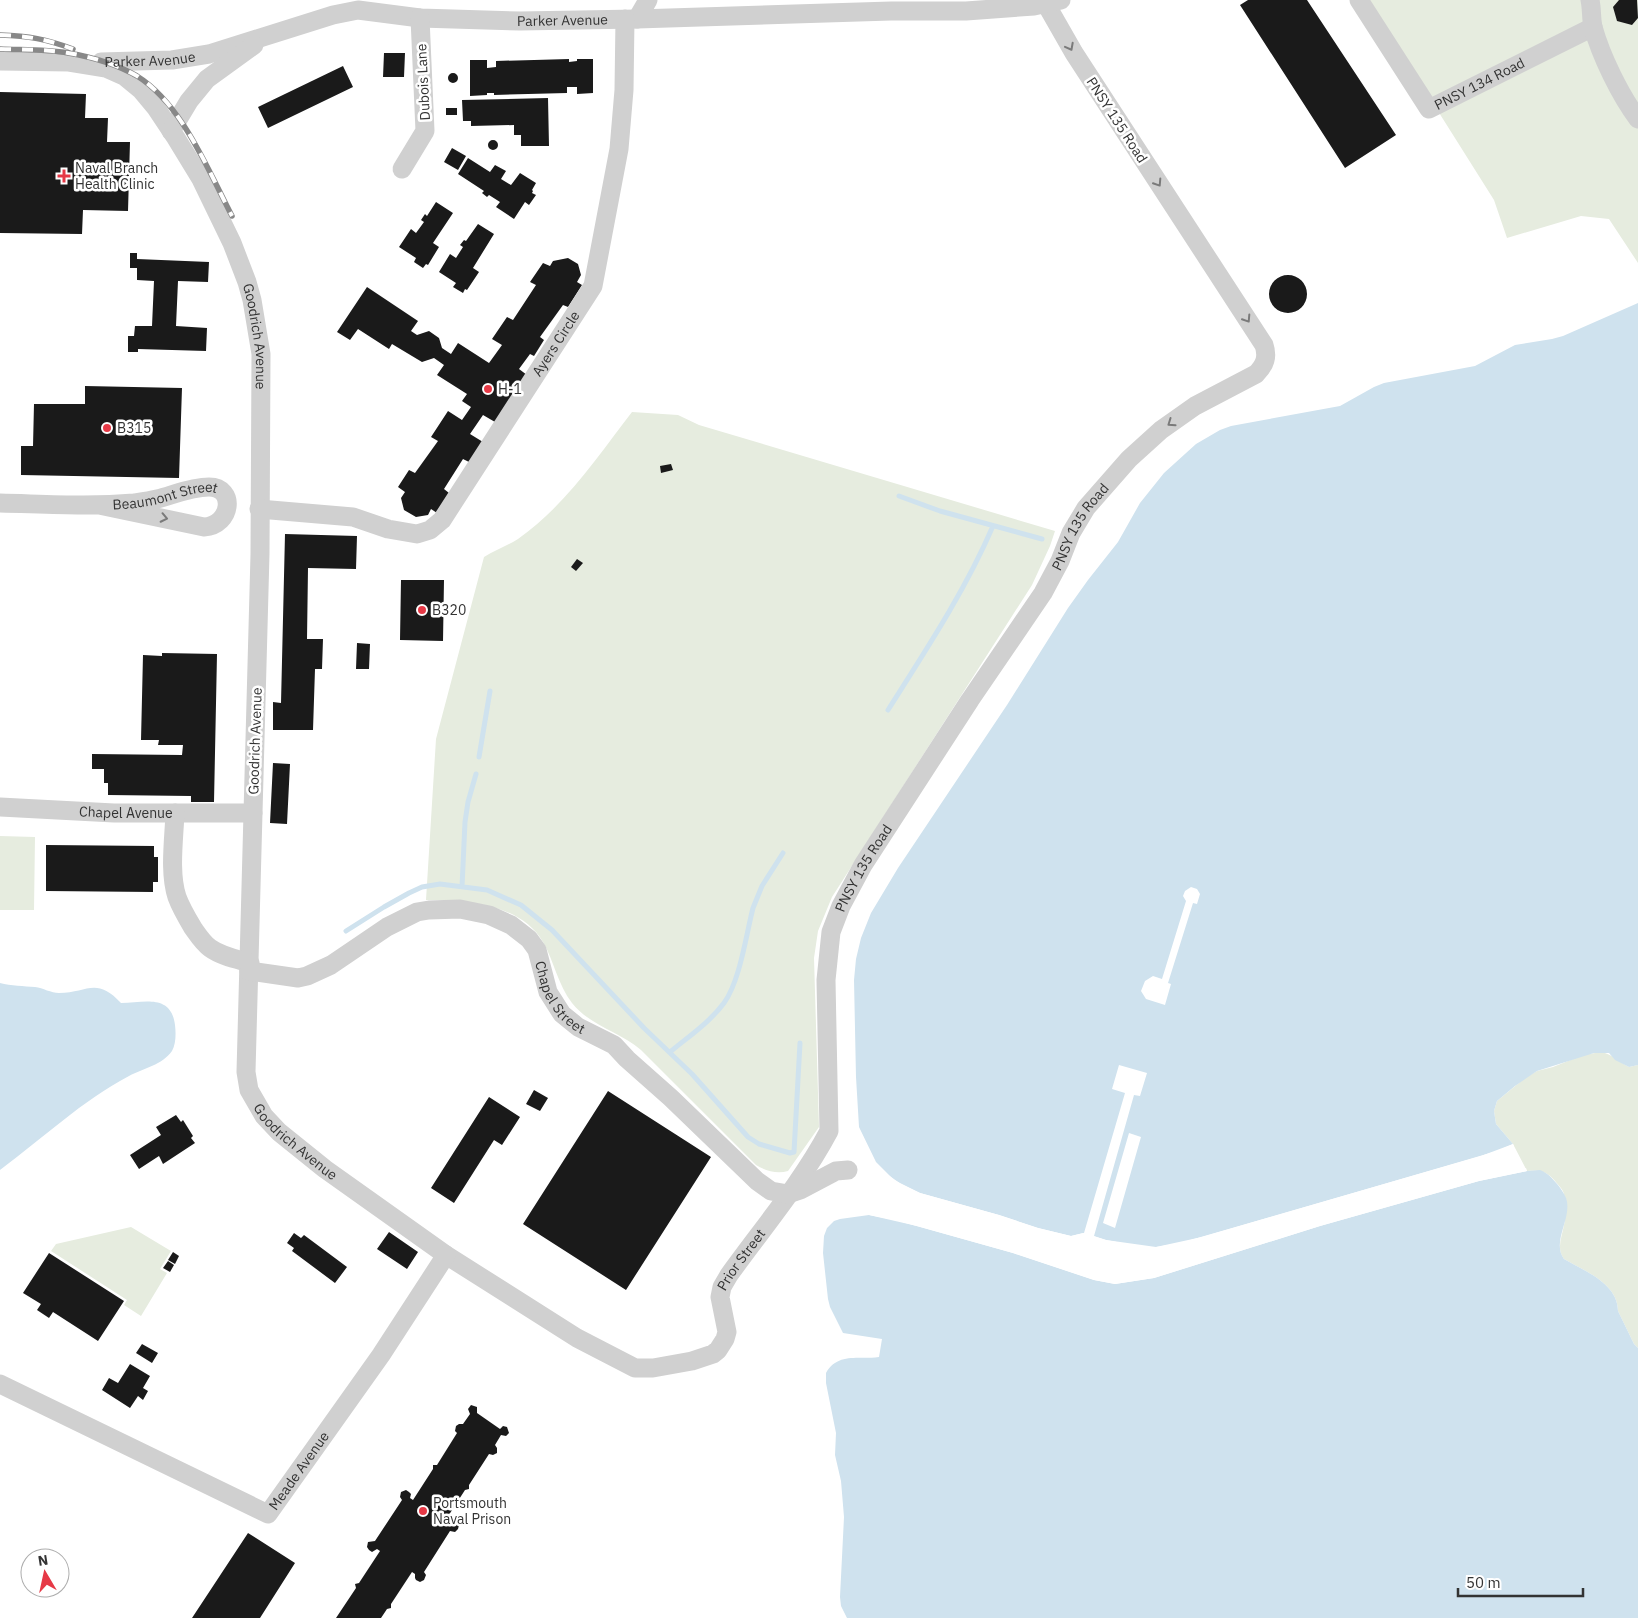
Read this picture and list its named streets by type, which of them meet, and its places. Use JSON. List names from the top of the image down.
{
  "streets": {
    "street": [
      "Parker Avenue",
      "Dubois Lane",
      "PNSY 134 Road",
      "PNSY 135 Road",
      "Goodrich Avenue",
      "Ayers Circle",
      "Beaumont Street",
      "Chapel Avenue",
      "Chapel Street",
      "Prior Street",
      "Meade Avenue"
    ]
  },
  "crossings": [
    ["Parker Avenue", "Dubois Lane"],
    ["Parker Avenue", "PNSY 135 Road"],
    ["Parker Avenue", "Goodrich Avenue"],
    ["Parker Avenue", "Ayers Circle"],
    ["PNSY 135 Road", "Prior Street"],
    ["Goodrich Avenue", "Ayers Circle"],
    ["Goodrich Avenue", "Chapel Avenue"],
    ["Goodrich Avenue", "Chapel Street"],
    ["Goodrich Avenue", "Prior Street"],
    ["Goodrich Avenue", "Meade Avenue"],
    ["Chapel Avenue", "Chapel Street"],
    ["Chapel Street", "Prior Street"]
  ],
  "one_way": ["PNSY 135 Road"],
  "places": {
    "health": ["Naval Branch Health Clinic"],
    "other": [
      "H-1",
      "B315",
      "B320",
      "Portsmouth Naval Prison"
    ]
  },
  "scale_bar": "50 m",
  "north": "top"
}
